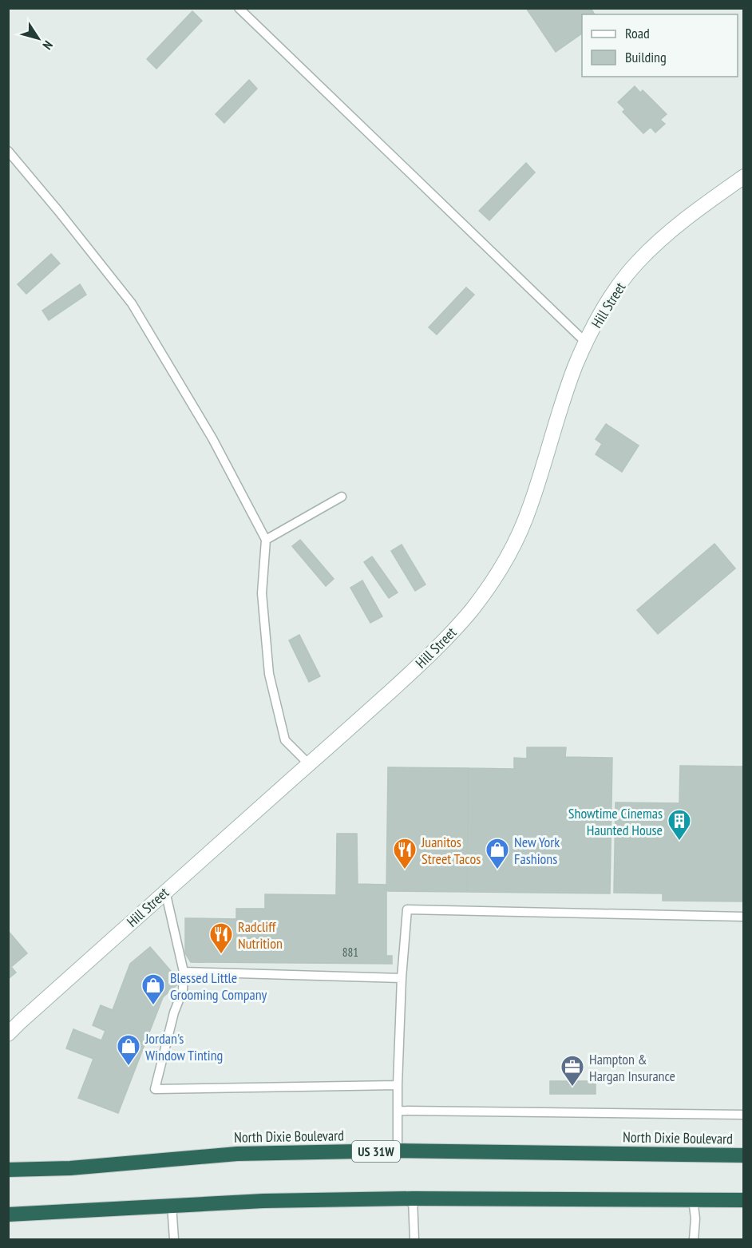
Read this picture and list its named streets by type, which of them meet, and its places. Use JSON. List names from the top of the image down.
{
  "streets": {
    "highway": ["North Dixie Boulevard", "US 31W"],
    "street": ["Hill Street"]
  },
  "places": {
    "building": ["Showtime Cinemas Haunted House"],
    "restaurant": ["Juanitos Street Tacos", "Radcliff Nutrition"],
    "shop": ["New York Fashions", "Blessed Little Grooming Company", "Jordan's Window Tinting"],
    "office": ["Hampton & Hargan Insurance"]
  },
  "house_numbers": ["881"],
  "legend": ["Road", "Building"],
  "north": "bottom right"
}
